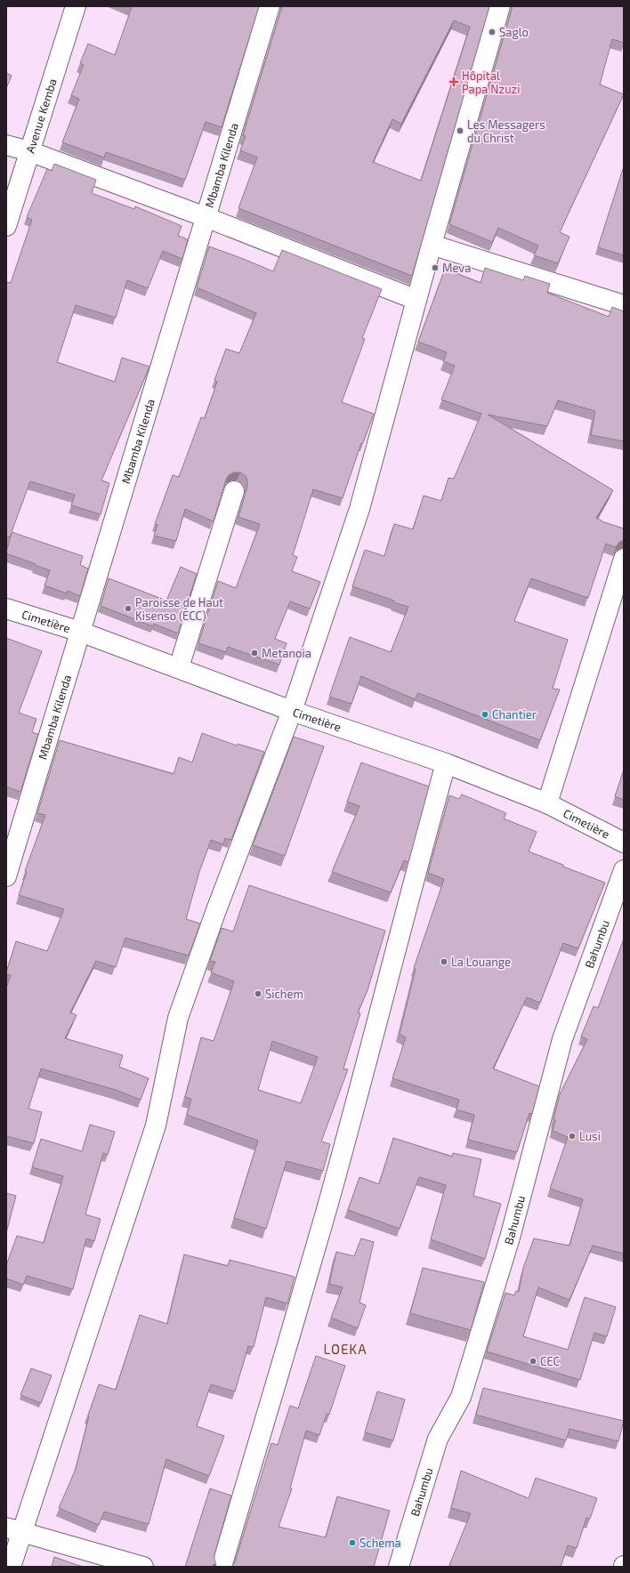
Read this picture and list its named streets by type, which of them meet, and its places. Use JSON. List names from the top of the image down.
{
  "streets": {
    "street": [
      "Avenue Kemba",
      "Mbamba Kilenda",
      "Cimetière",
      "Bahumbu"
    ]
  },
  "crossings": [
    ["Mbamba Kilenda", "Cimetière"]
  ],
  "districts": ["LOEKA"],
  "places": {
    "other": [
      "Saglo",
      "Les Messagers du Christ",
      "Meva",
      "Paroisse de Haut Kisenso (ECC)",
      "Metanoia",
      "Chantier",
      "La Louange",
      "Sichem",
      "Lusi",
      "CEC",
      "Schema"
    ],
    "health": ["Hôpital Papa Nzuzi"]
  }
}
